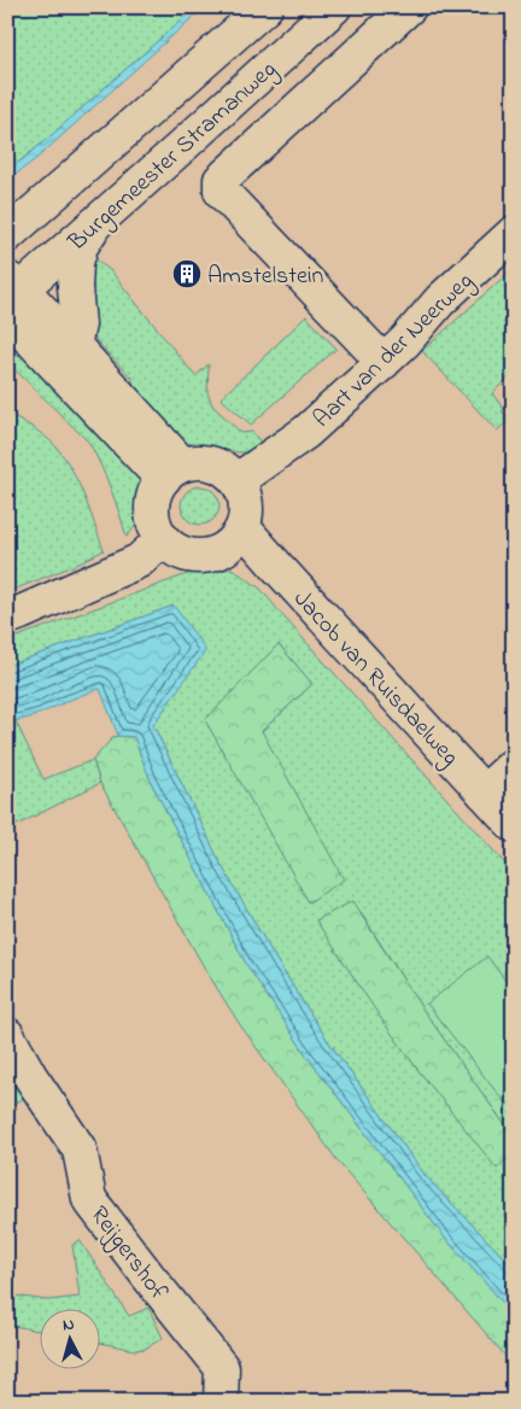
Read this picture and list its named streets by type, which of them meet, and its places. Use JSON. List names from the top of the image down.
{
  "streets": {
    "street": [
      "Burgemeester Stramanweg",
      "Aart van der Neerweg",
      "Jacob van Ruisdaelweg",
      "Reijgershof"
    ]
  },
  "crossings": [
    ["Burgemeester Stramanweg", "Aart van der Neerweg"],
    ["Aart van der Neerweg", "Jacob van Ruisdaelweg"]
  ],
  "places": {
    "building": ["Amstelstein"]
  },
  "north": "top"
}
